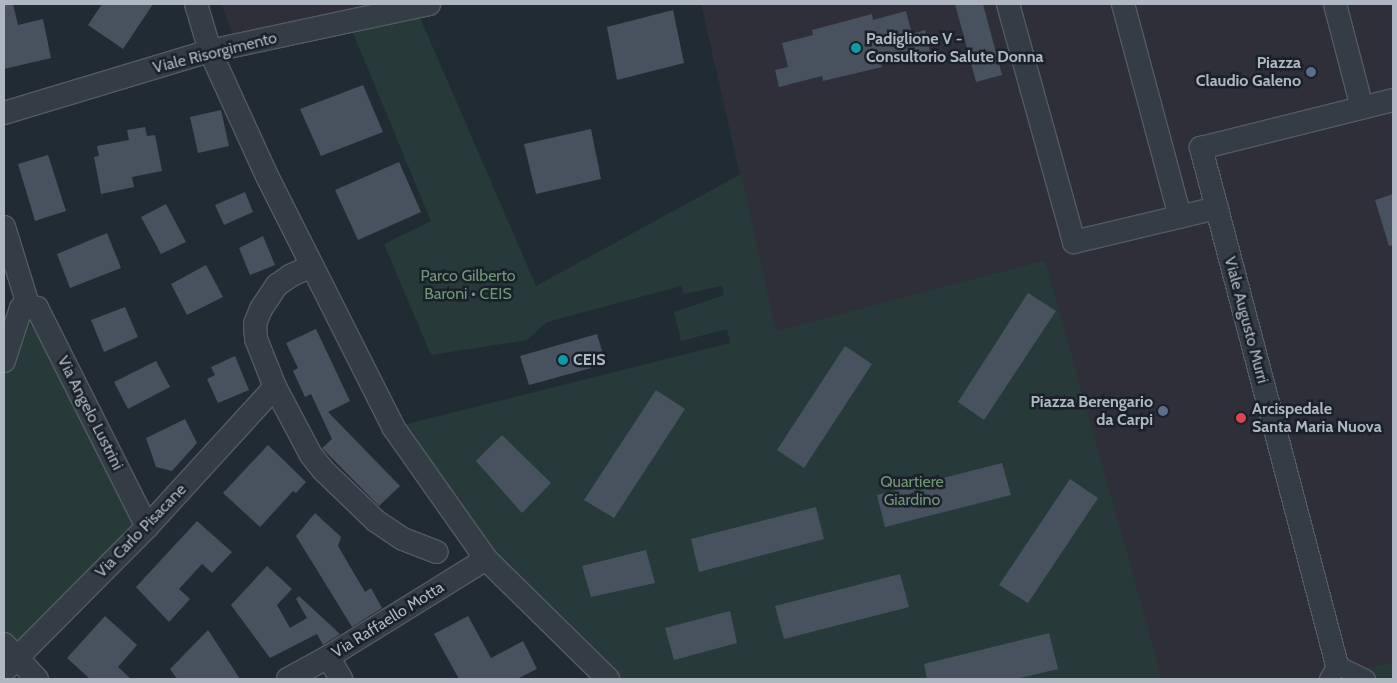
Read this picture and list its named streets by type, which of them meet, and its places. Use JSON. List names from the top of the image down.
{
  "streets": {
    "street": [
      "Viale Risorgimento",
      "Viale Augusto Murri",
      "Via Angelo Lustrini",
      "Via Carlo Pisacane",
      "Via Raffaello Motta"
    ]
  },
  "crossings": [
    ["Via Angelo Lustrini", "Via Carlo Pisacane"]
  ],
  "parks": ["Parco Gilberto Baroni • CEIS", "Quartiere Giardino"],
  "places": [
    "Padiglione V - Consultorio Salute Donna",
    "Piazza Claudio Galeno",
    "CEIS",
    "Piazza Berengario da Carpi",
    "Arcispedale Santa Maria Nuova"
  ]
}
